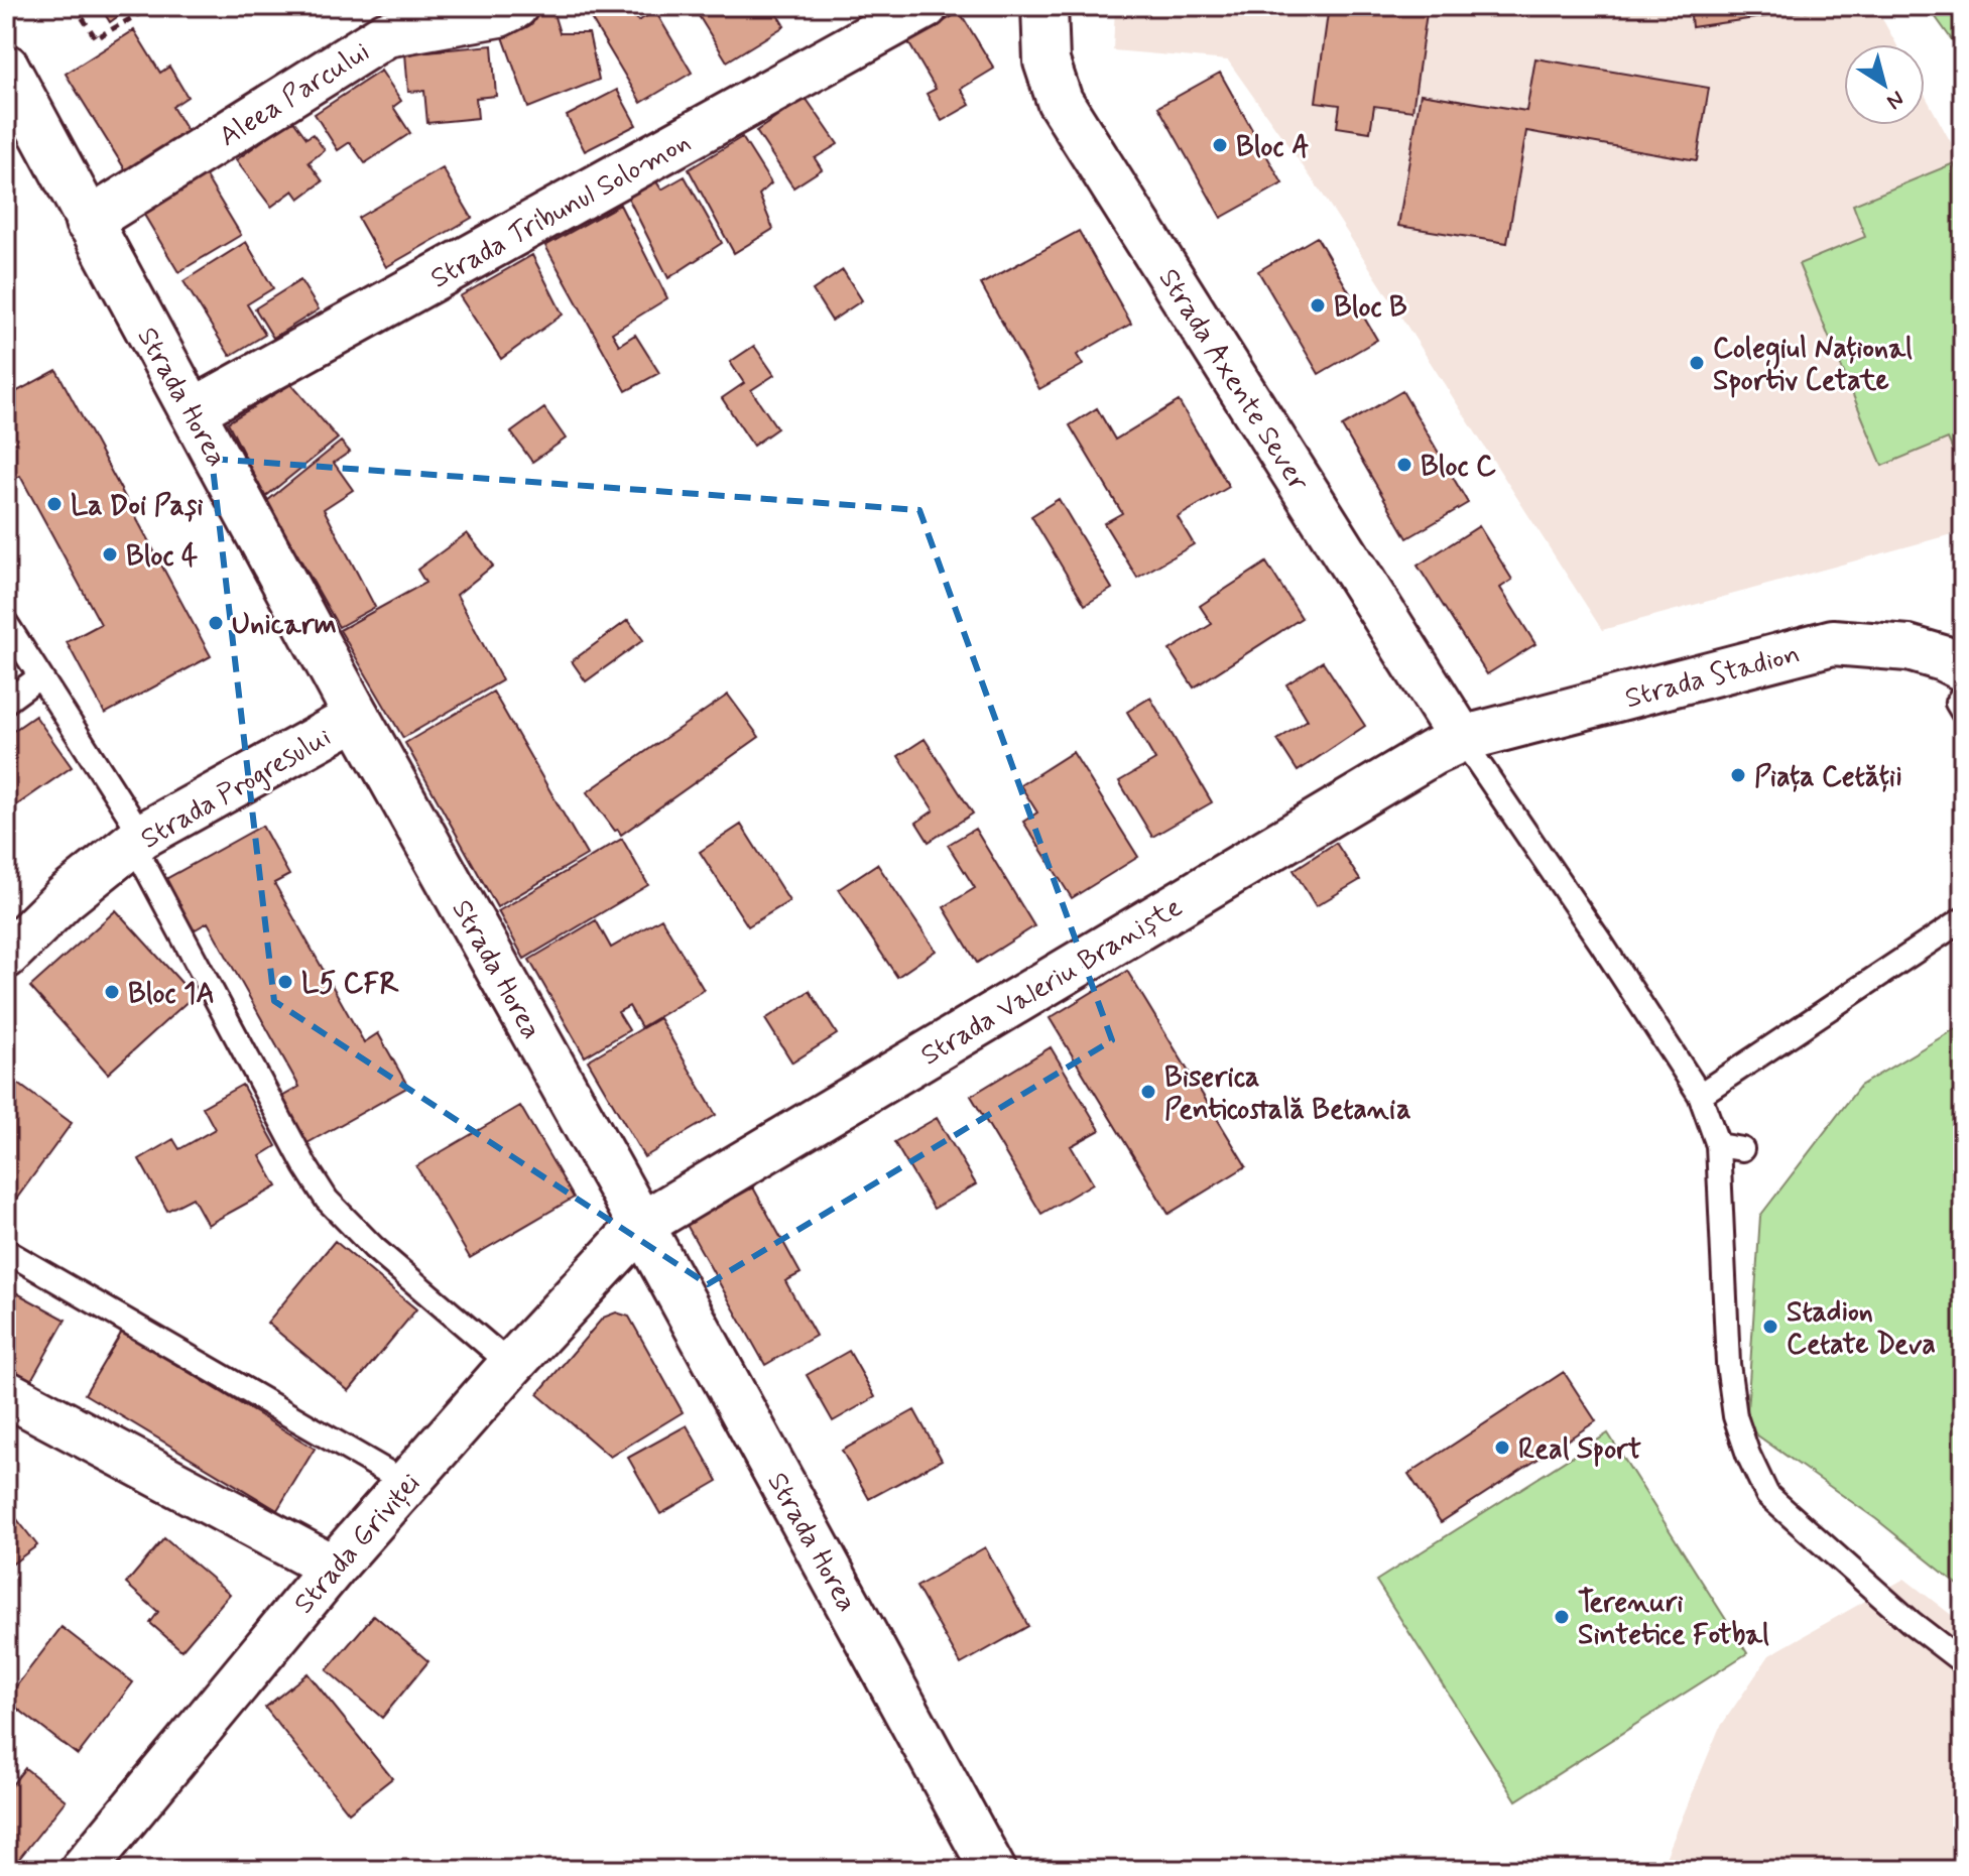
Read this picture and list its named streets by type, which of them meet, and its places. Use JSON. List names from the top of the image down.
{
  "streets": {
    "street": [
      "Aleea Parcului",
      "Strada Tribunul Solomon",
      "Strada Axente Sever",
      "Strada Horea",
      "Strada Stadion",
      "Strada Progresului",
      "Strada Valeriu Braniște",
      "Strada Griviței"
    ]
  },
  "crossings": [
    ["Aleea Parcului", "Strada Horea"],
    ["Strada Tribunul Solomon", "Strada Horea"],
    ["Strada Axente Sever", "Strada Stadion"],
    ["Strada Axente Sever", "Strada Valeriu Braniște"],
    ["Strada Horea", "Strada Progresului"],
    ["Strada Horea", "Strada Valeriu Braniște"],
    ["Strada Horea", "Strada Griviței"],
    ["Strada Stadion", "Strada Valeriu Braniște"],
    ["Strada Valeriu Braniște", "Strada Griviței"]
  ],
  "places": [
    "Bloc A",
    "Bloc B",
    "Colegiul Național Sportiv Cetate",
    "Bloc C",
    "La Doi Pași",
    "Bloc 4",
    "Unicarm",
    "Piața Cetății",
    "L5 CFR",
    "Bloc 1A",
    "Biserica Penticostală Betania",
    "Stadion Cetate Deva",
    "Real Sport",
    "Terenuri Sintetice Fotbal"
  ],
  "north": "bottom right"
}
